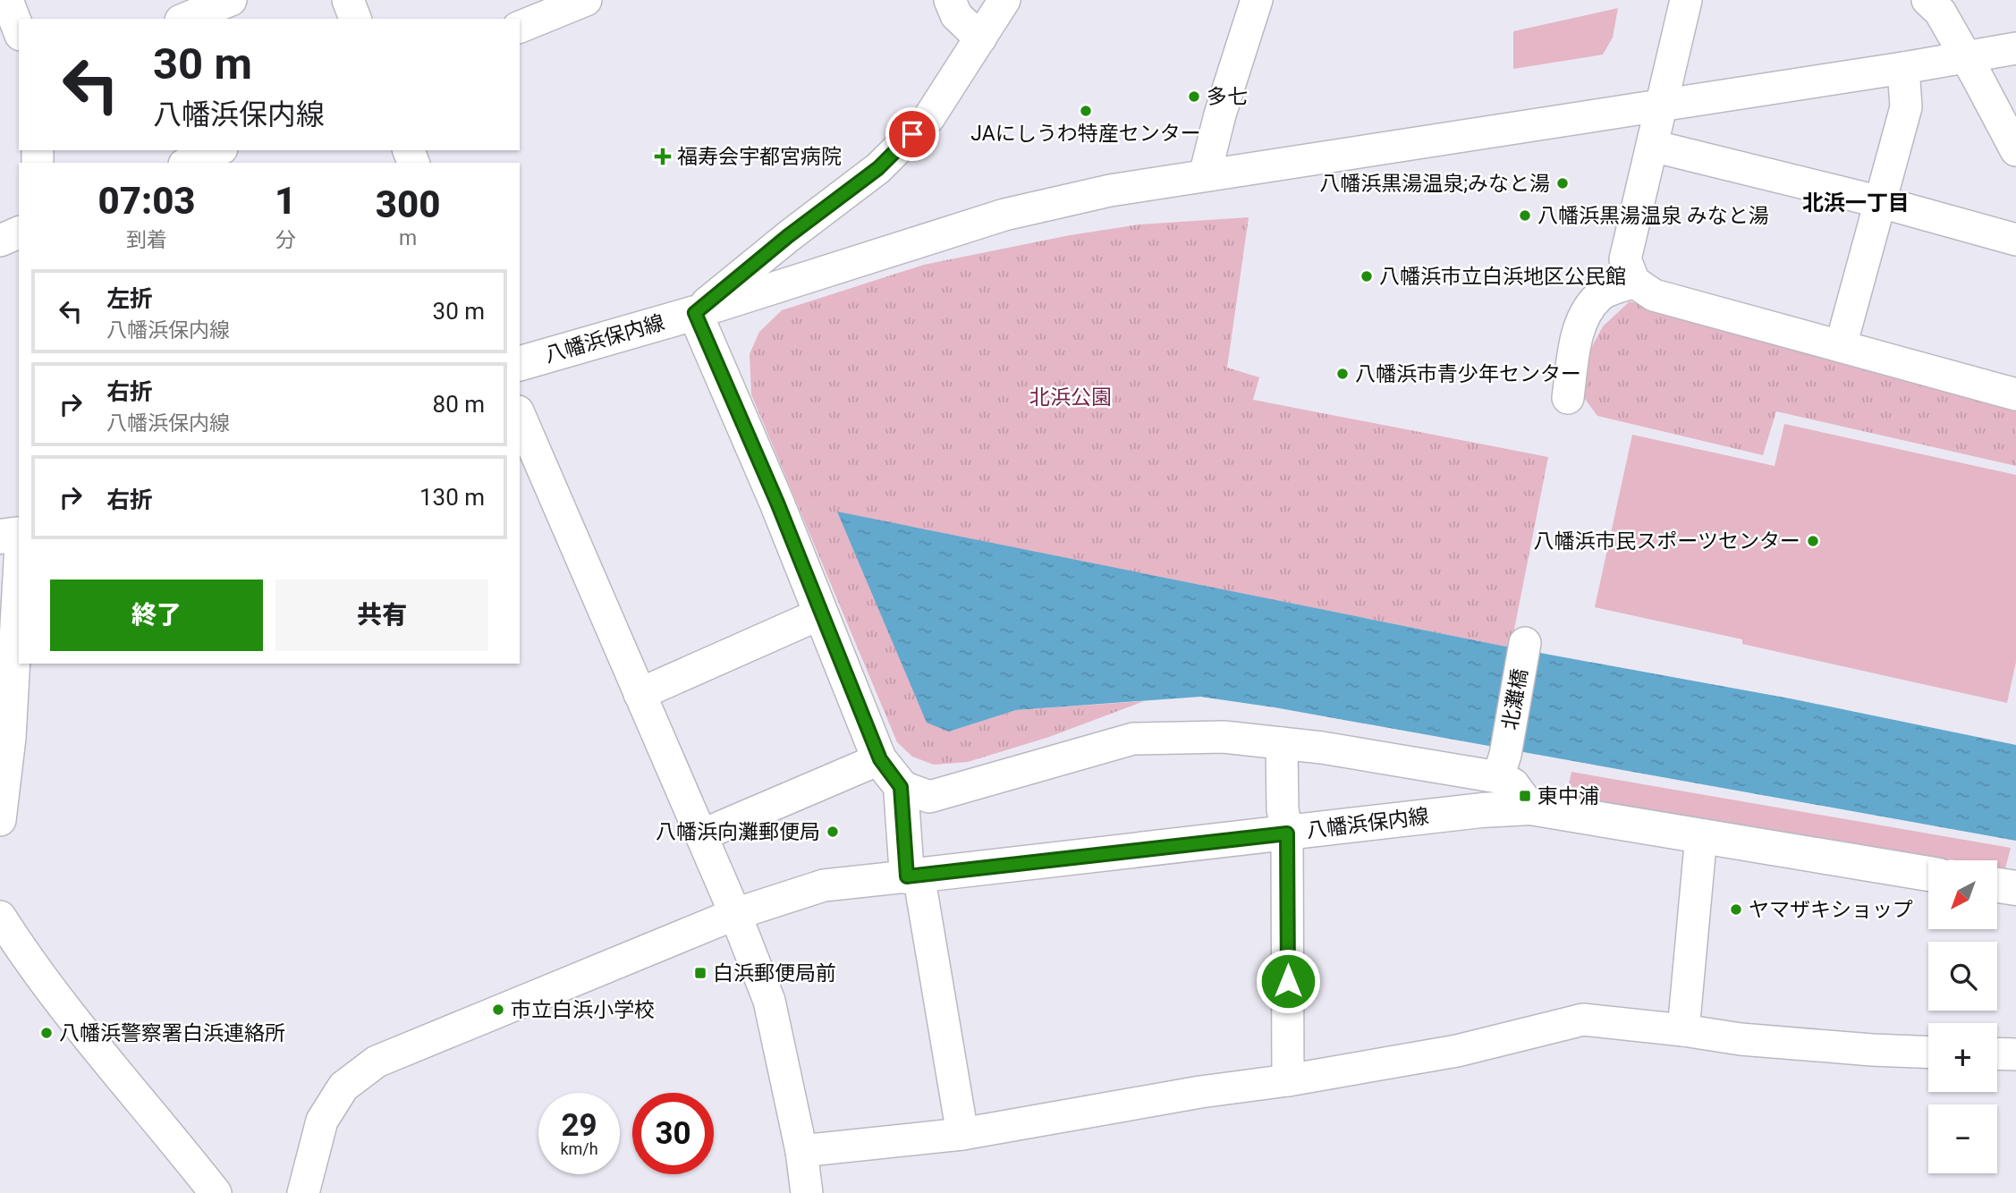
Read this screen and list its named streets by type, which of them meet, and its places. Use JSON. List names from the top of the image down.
{
  "streets": {
    "main road": ["八幡浜保内線"],
    "street": ["北灘橋"]
  },
  "districts": ["北浜一丁目"],
  "parks": ["北浜公園"],
  "places": {
    "other": [
      "多七",
      "JAにしうわ特産センター",
      "八幡浜黒湯温泉;みなと湯",
      "八幡浜黒湯温泉 みなと湯",
      "八幡浜市立白浜地区公民館",
      "八幡浜市青少年センター",
      "八幡浜市民スポーツセンター",
      "八幡浜向灘郵便局",
      "ヤマザキショップ",
      "市立白浜小学校",
      "八幡浜警察署白浜連絡所"
    ],
    "health": ["福寿会宇都宮病院"],
    "transit": ["東中浦", "白浜郵便局前"]
  },
  "north": "bottom left",
  "page": {
    "turn": ["30 m", "八幡浜保内線"],
    "eta": [
      "07:03",
      "到着",
      "1",
      "分",
      "300",
      "m"
    ],
    "list": [
      {
        "name": "左折",
        "note": "八幡浜保内線",
        "value": "30 m"
      },
      {
        "name": "右折",
        "note": "八幡浜保内線",
        "value": "80 m"
      },
      {
        "name": "右折",
        "value": "130 m"
      }
    ],
    "buttons": ["終了", "共有"],
    "map_buttons": ["+", "−"],
    "speed": "29 km/h",
    "limit": "30"
  }
}
